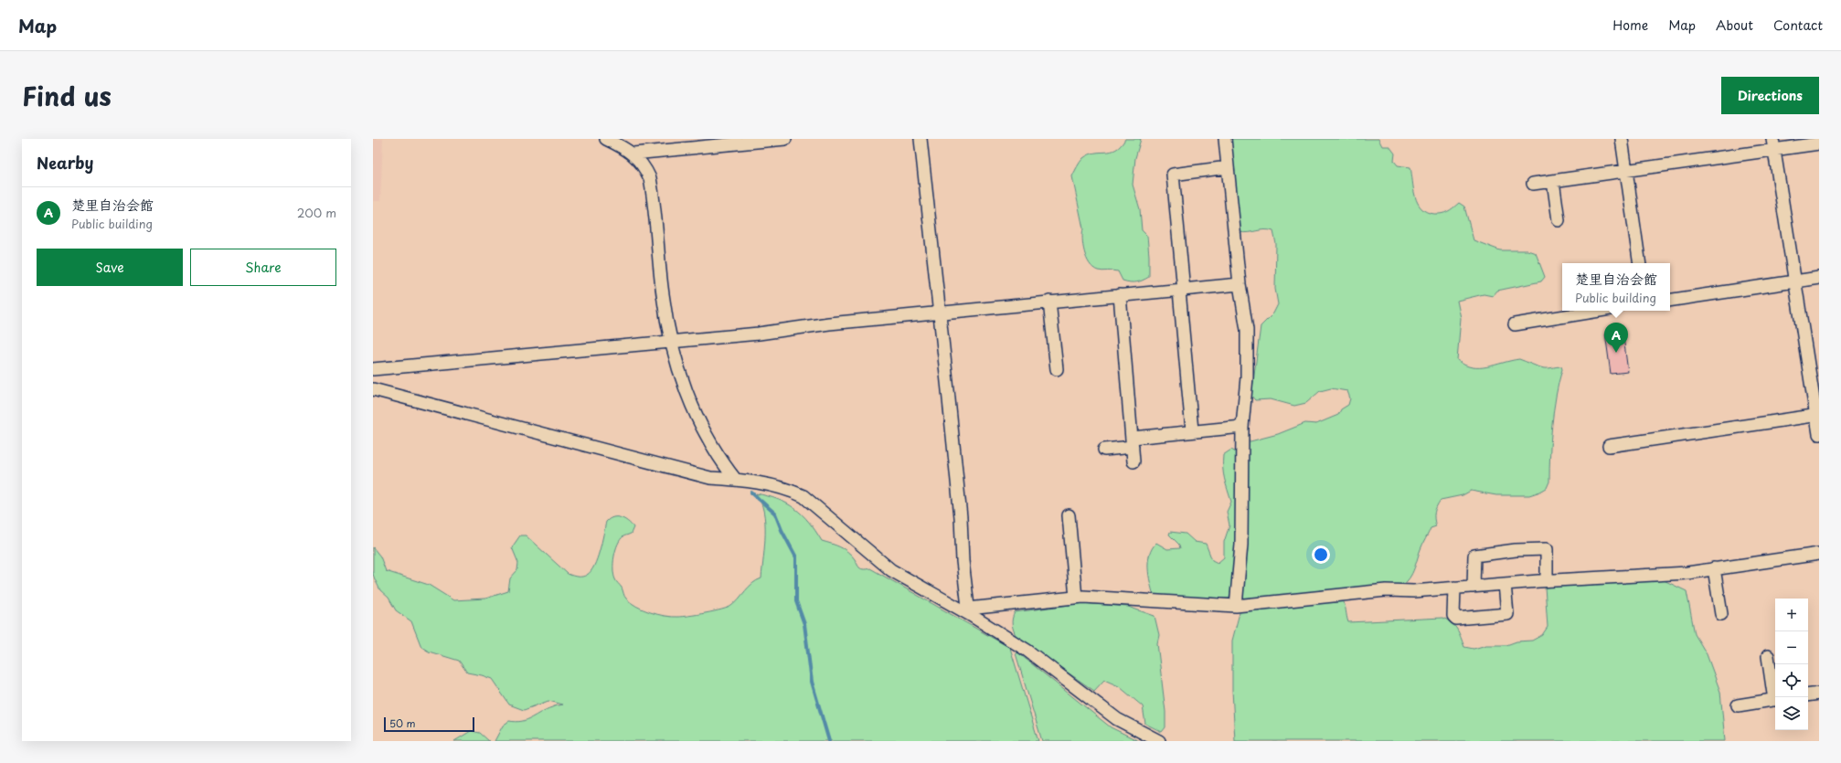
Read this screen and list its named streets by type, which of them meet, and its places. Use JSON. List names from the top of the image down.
{
  "scale_bar": "50 m",
  "page": {
    "header": "Map",
    "nav": [
      "Home",
      "Map",
      "About",
      "Contact"
    ],
    "title": "Find us",
    "buttons": [
      "Directions",
      ["Save", "Share"]
    ],
    "heading": "Nearby",
    "list": [
      {
        "mark": "A",
        "name": "楚里自治会館",
        "note": "Public building",
        "value": "200 m"
      }
    ],
    "popup": ["楚里自治会館", "Public building"],
    "pins": "A",
    "map_buttons": ["+", "−"],
    "scale": "50 m"
  }
}
